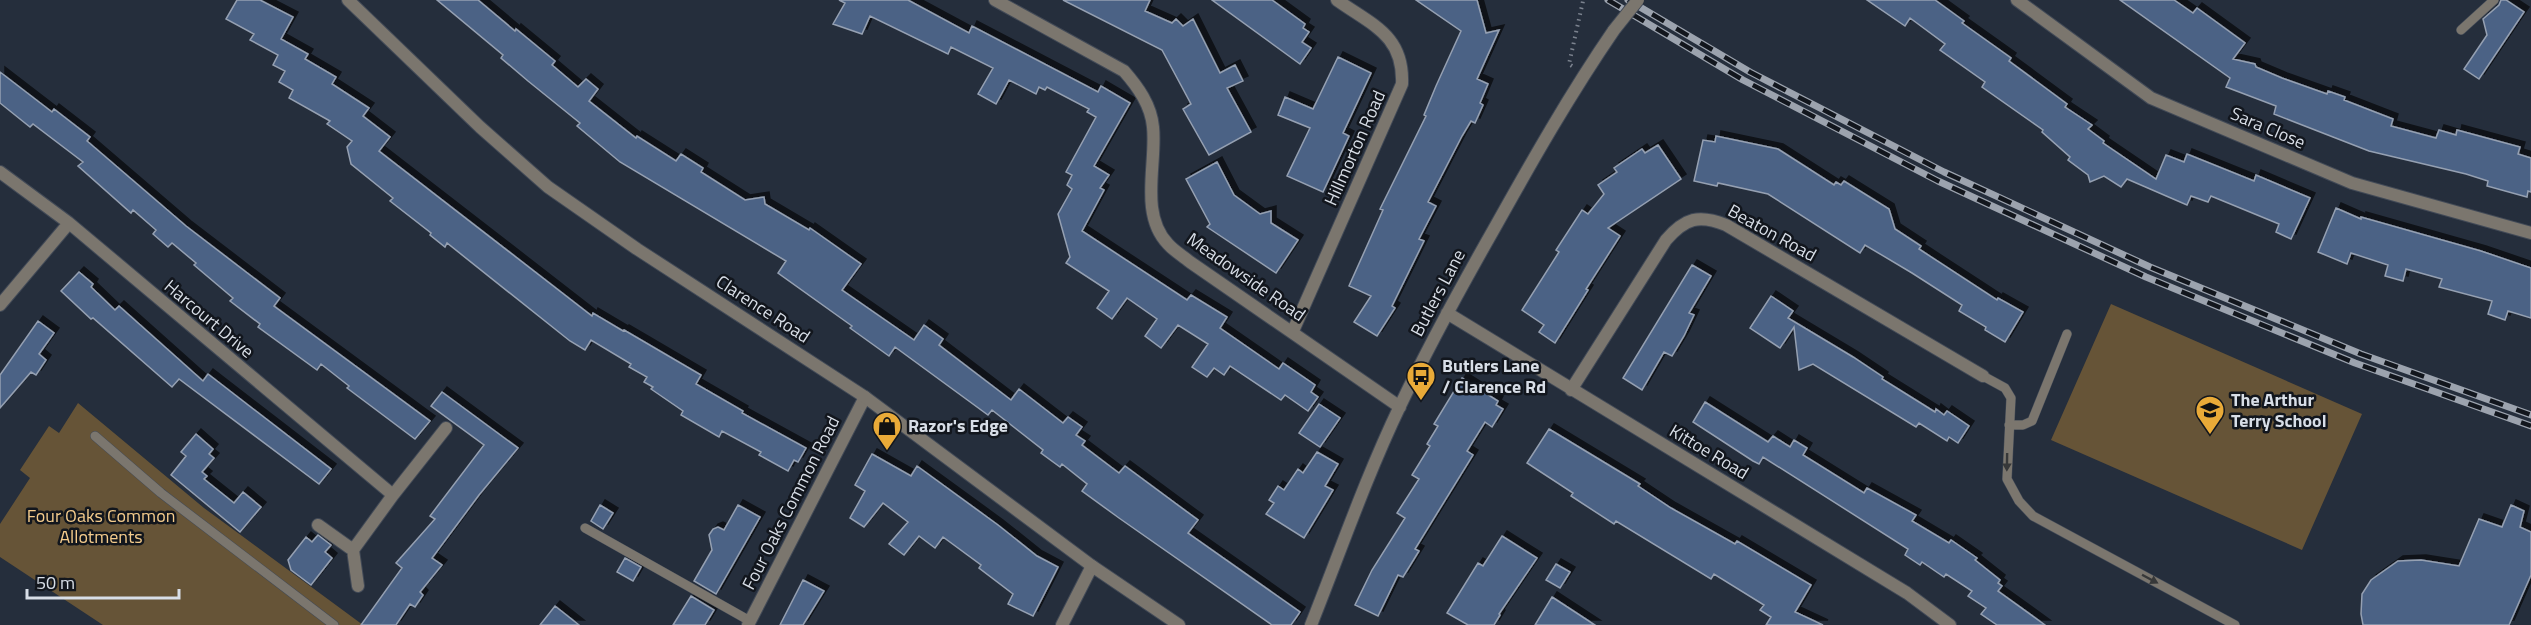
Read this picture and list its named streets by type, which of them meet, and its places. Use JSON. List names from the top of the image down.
{
  "streets": {
    "street": [
      "Sara Close",
      "Hillmorton Road",
      "Beaton Road",
      "Meadowside Road",
      "Butlers Lane",
      "Clarence Road",
      "Harcourt Drive",
      "Kittoe Road",
      "Four Oaks Common Road"
    ]
  },
  "crossings": [
    ["Hillmorton Road", "Meadowside Road"],
    ["Beaton Road", "Kittoe Road"],
    ["Meadowside Road", "Butlers Lane"],
    ["Butlers Lane", "Kittoe Road"],
    ["Clarence Road", "Four Oaks Common Road"]
  ],
  "parks": ["Four Oaks Common Allotments"],
  "places": {
    "bus stop": ["Butlers Lane / Clarence Rd"],
    "school or university": ["The Arthur Terry School"],
    "shop": ["Razor's Edge"]
  },
  "scale_bar": "50 m"
}
